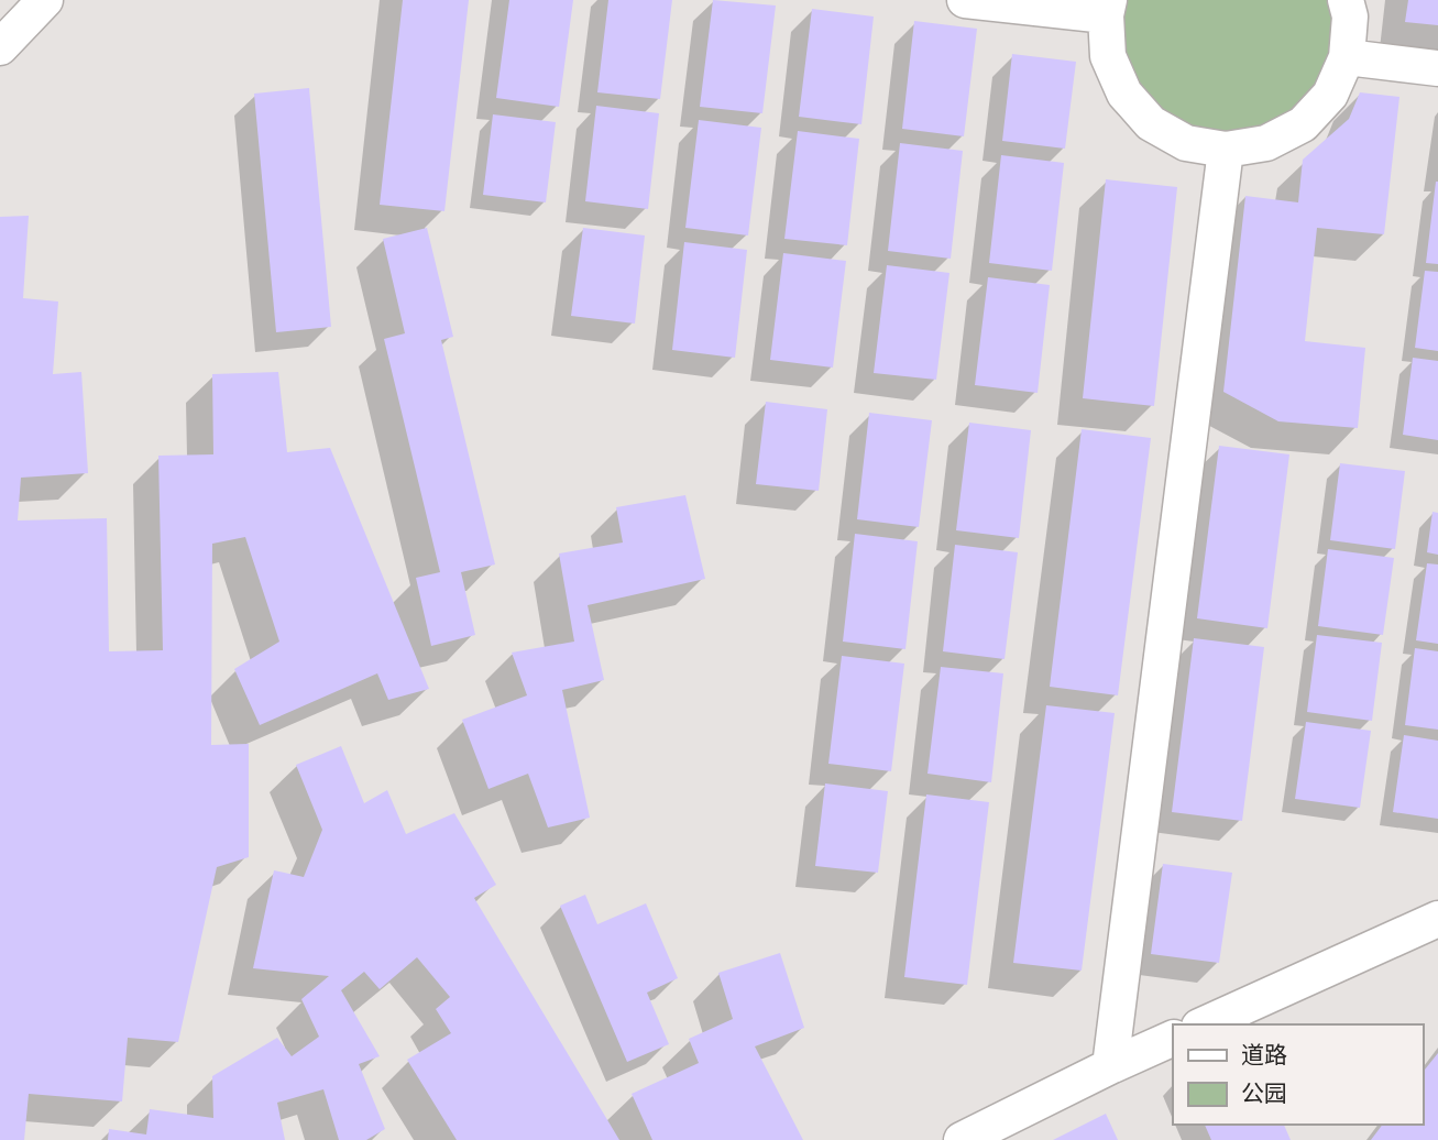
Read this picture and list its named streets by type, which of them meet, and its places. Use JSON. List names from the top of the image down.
{
  "legend": ["道路", "公园"]
}
